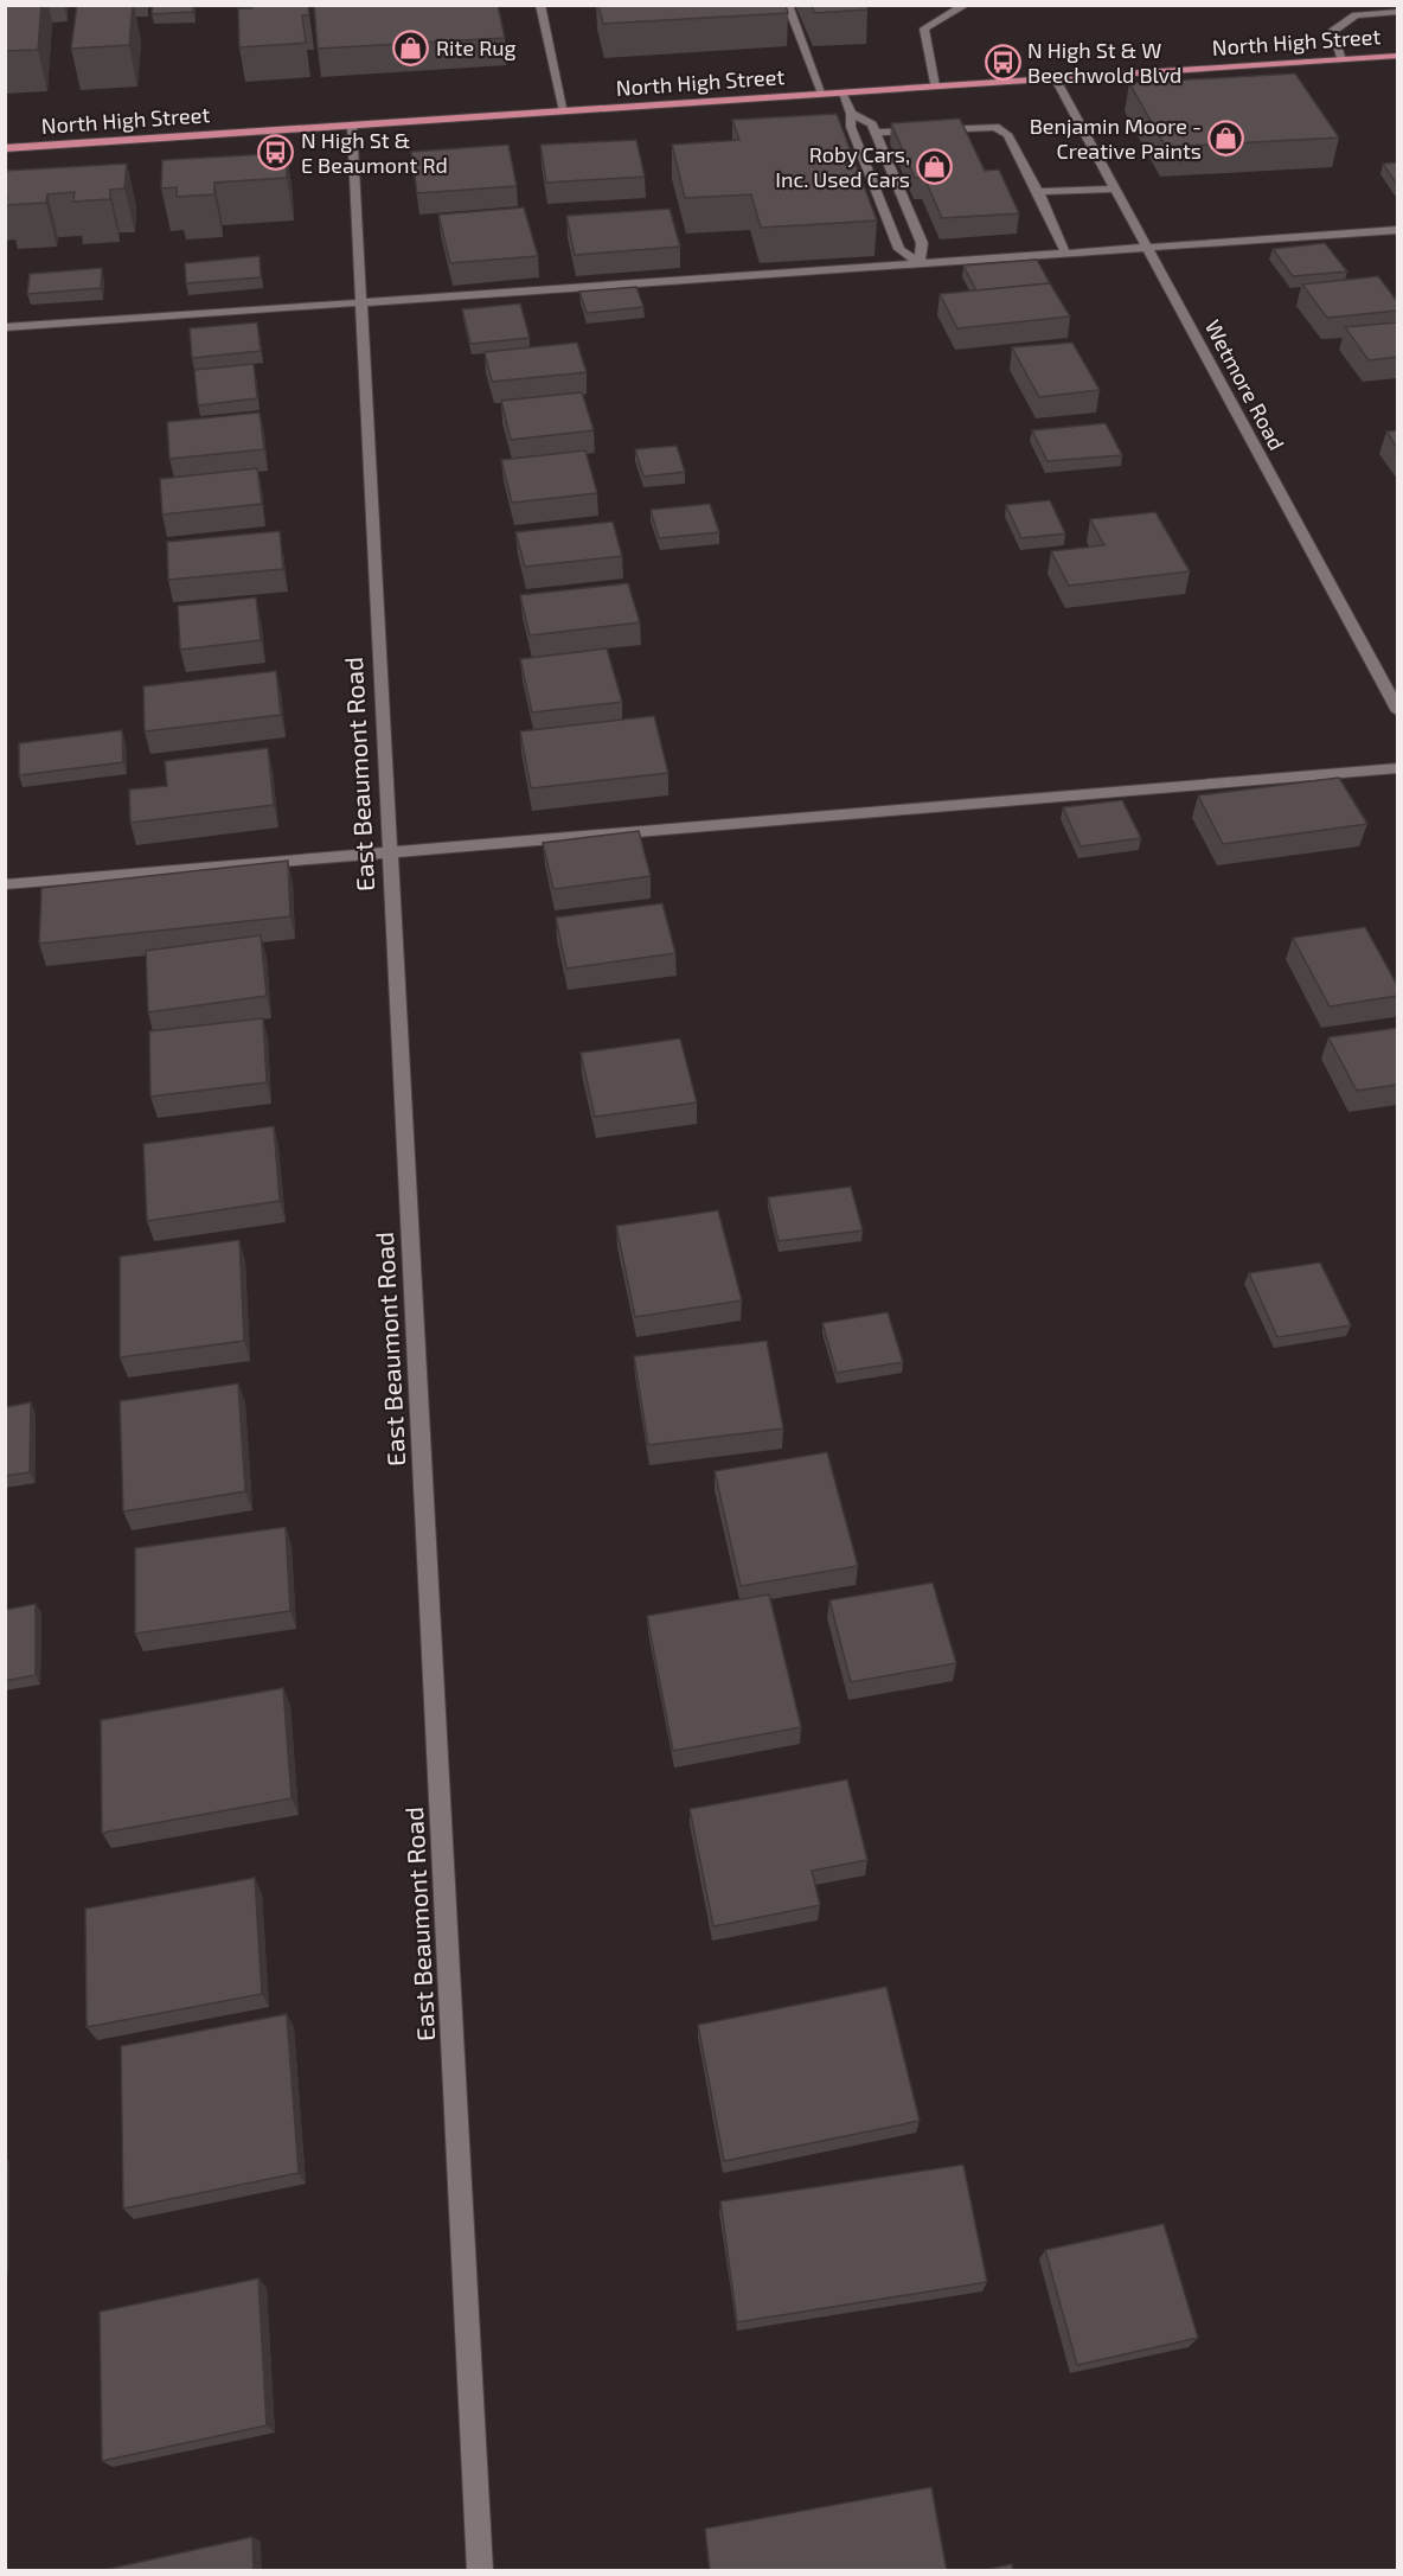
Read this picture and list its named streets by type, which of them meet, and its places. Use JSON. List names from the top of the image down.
{
  "streets": {
    "main road": ["North High Street"],
    "street": ["Wetmore Road", "East Beaumont Road"]
  },
  "crossings": [
    ["North High Street", "Wetmore Road"],
    ["North High Street", "East Beaumont Road"]
  ],
  "places": {
    "shop": ["Rite Rug", "Benjamin Moore - Creative Paints", "Roby Cars, Inc. Used Cars"],
    "bus stop": ["N High St & W Beechwold Blvd", "N High St & E Beaumont Rd"]
  }
}
